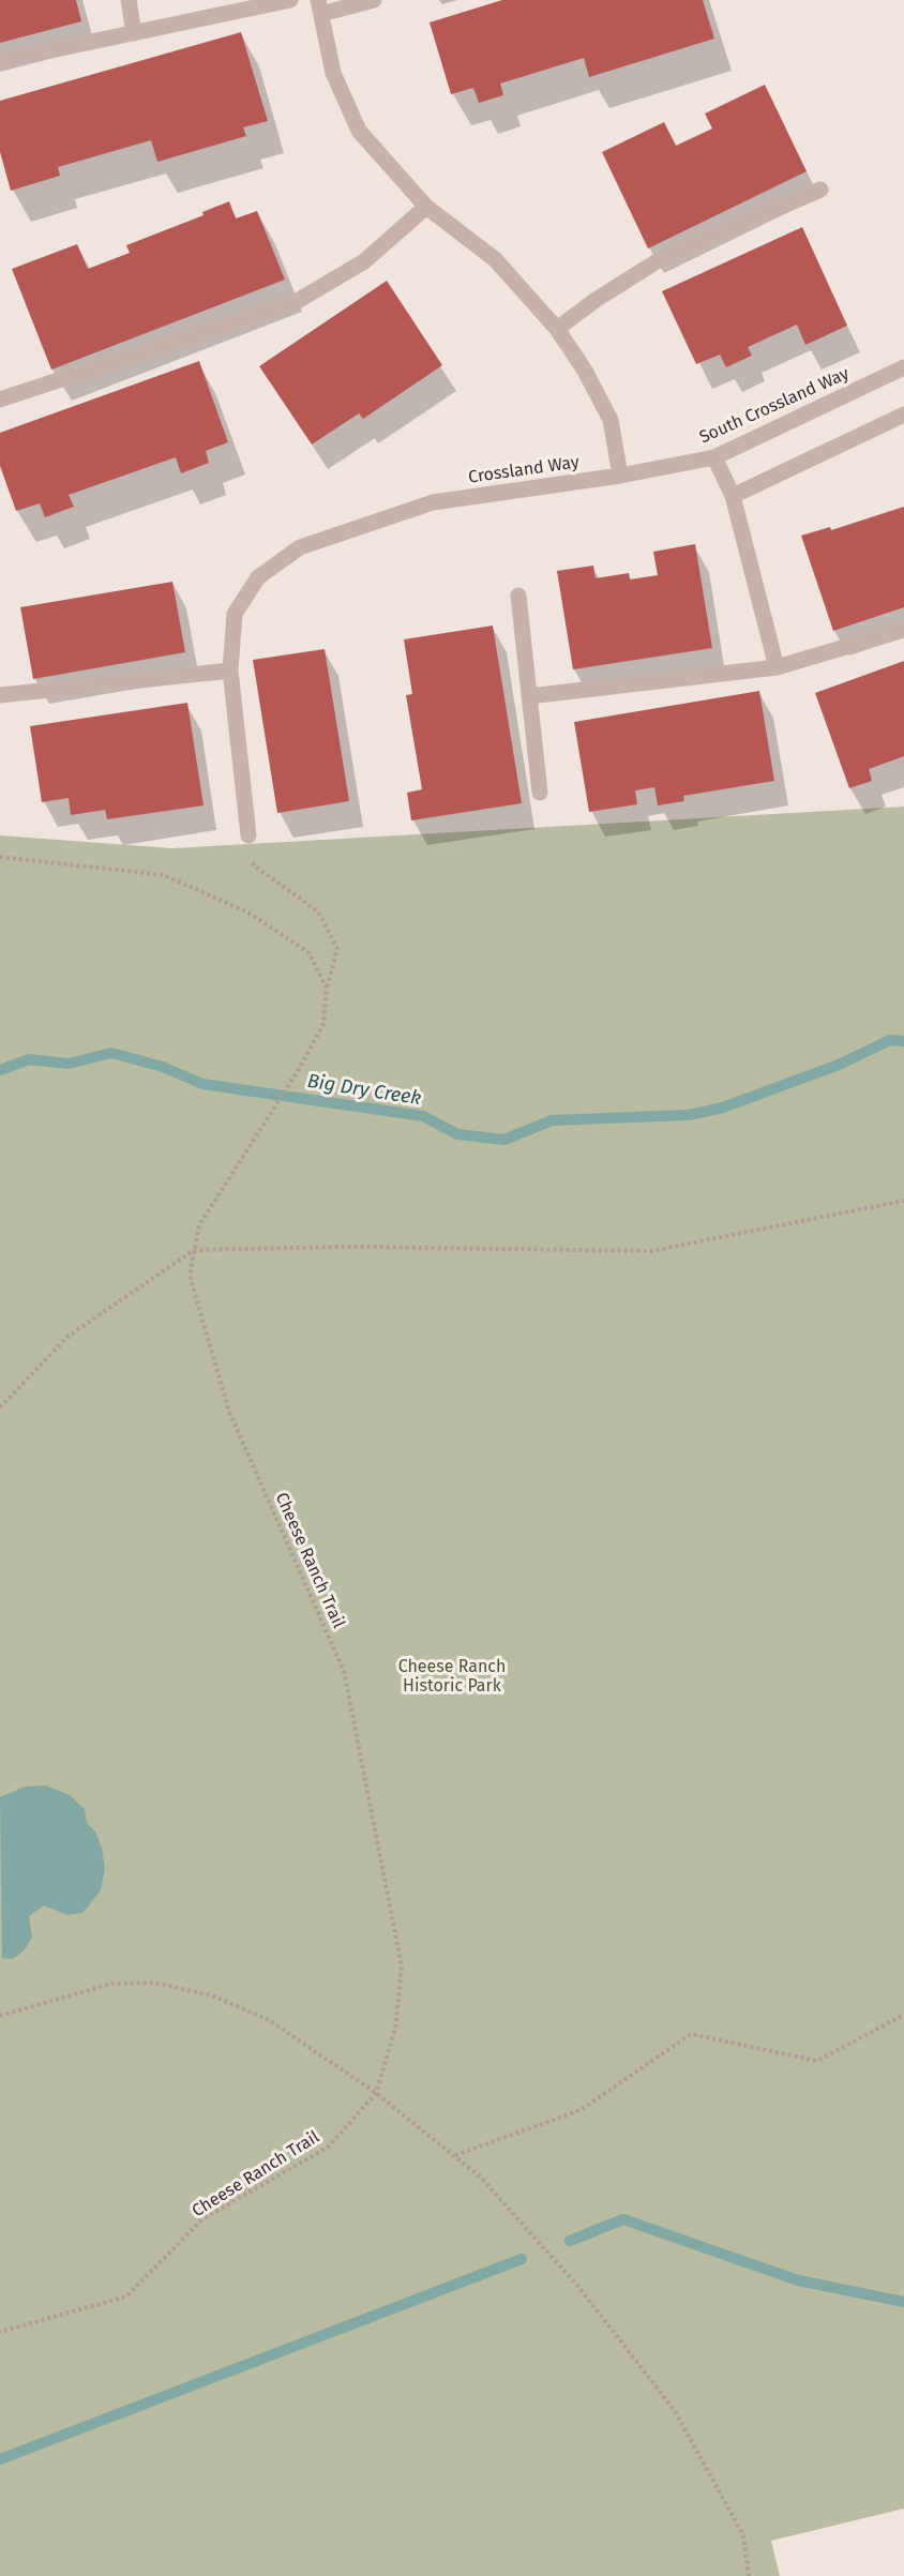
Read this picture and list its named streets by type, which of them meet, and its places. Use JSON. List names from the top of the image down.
{
  "streets": {
    "street": ["South Crossland Way", "Crossland Way"],
    "path": ["Cheese Ranch Trail"]
  },
  "crossings": [
    ["South Crossland Way", "Crossland Way"],
    ["Crossland Way", "Cheese Ranch Trail"]
  ],
  "water": ["Big Dry Creek"],
  "parks": ["Cheese Ranch Historic Park"]
}
